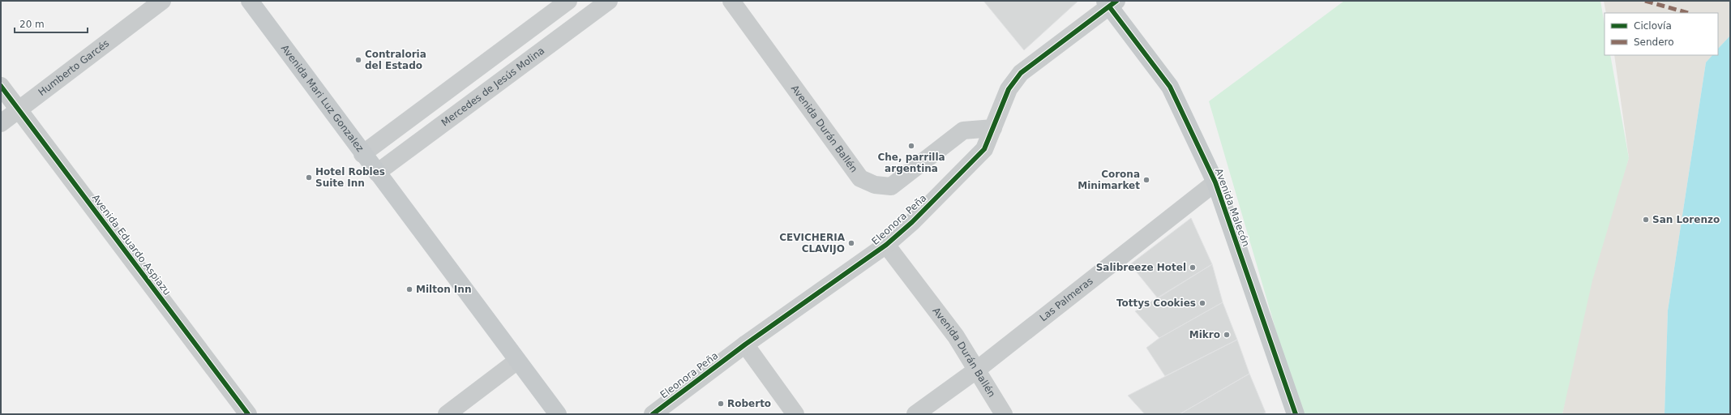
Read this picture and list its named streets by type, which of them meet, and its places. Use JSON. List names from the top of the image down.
{
  "streets": {
    "main road": ["Avenida Mari Luz Gonzalez", "Avenida Malecón"],
    "street": [
      "Humberto Garcés",
      "Mercedes de Jesús Molina",
      "Avenida Durán Ballén",
      "Eleonora Peña",
      "Avenida Eduardo Aspiazu",
      "Las Palmeras"
    ]
  },
  "crossings": [
    ["Humberto Garcés", "Avenida Eduardo Aspiazu"],
    ["Mercedes de Jesús Molina", "Avenida Mari Luz Gonzalez"],
    ["Avenida Durán Ballén", "Eleonora Peña"],
    ["Avenida Durán Ballén", "Las Palmeras"],
    ["Avenida Malecón", "Eleonora Peña"],
    ["Avenida Malecón", "Las Palmeras"]
  ],
  "places": [
    "Contraloria del Estado",
    "Che, parrilla argentina",
    "Hotel Robles Suite Inn",
    "Corona Minimarket",
    "San Lorenzo",
    "CEVICHERIA CLAVIJO",
    "Salibreeze Hotel",
    "Milton Inn",
    "Tottys Cookies",
    "Mikro",
    "Roberto"
  ],
  "legend": ["Ciclovía", "Sendero"],
  "scale_bar": "20 m"
}
